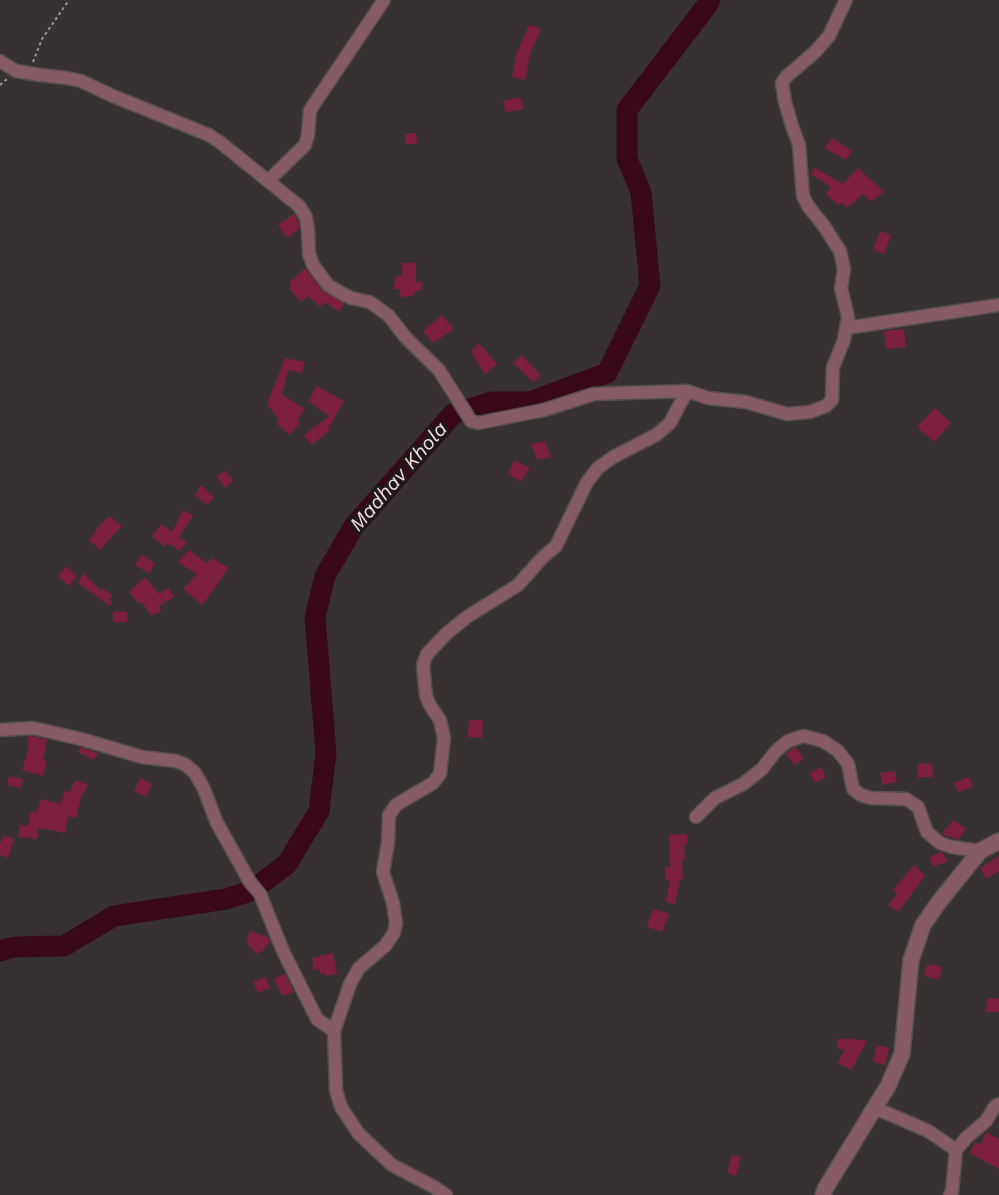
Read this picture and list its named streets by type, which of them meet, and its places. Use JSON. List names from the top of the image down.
{
  "water": ["Madhav Khola"]
}
